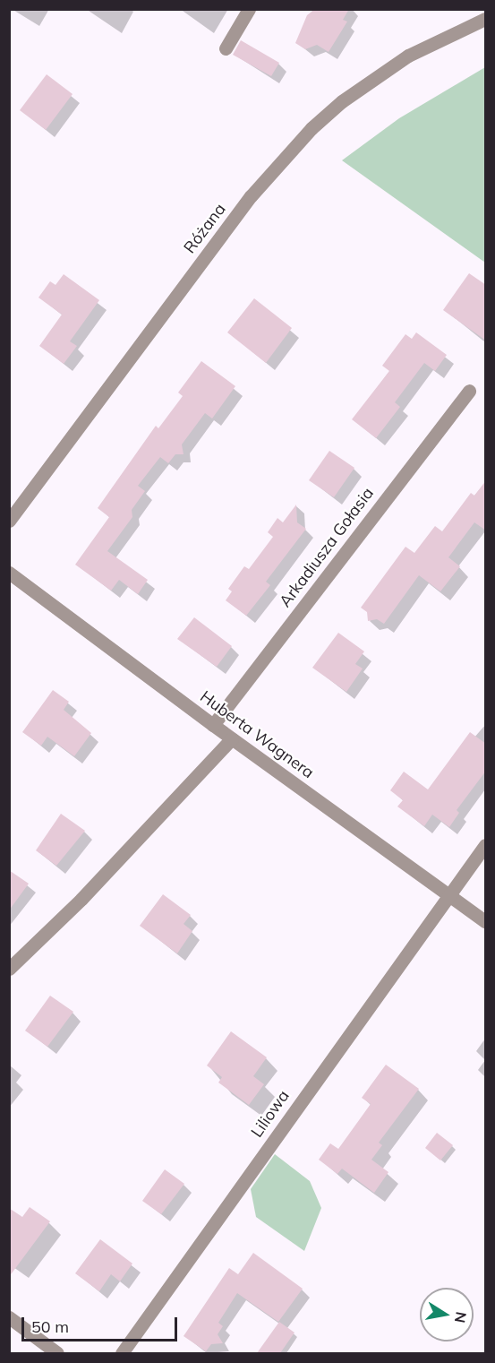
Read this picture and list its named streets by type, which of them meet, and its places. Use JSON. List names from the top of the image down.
{
  "streets": {
    "street": [
      "Różana",
      "Arkadiusza Gołasia",
      "Huberta Wagnera",
      "Liliowa"
    ]
  },
  "crossings": [
    ["Arkadiusza Gołasia", "Huberta Wagnera"],
    ["Huberta Wagnera", "Liliowa"]
  ],
  "scale_bar": "50 m",
  "north": "right"
}
